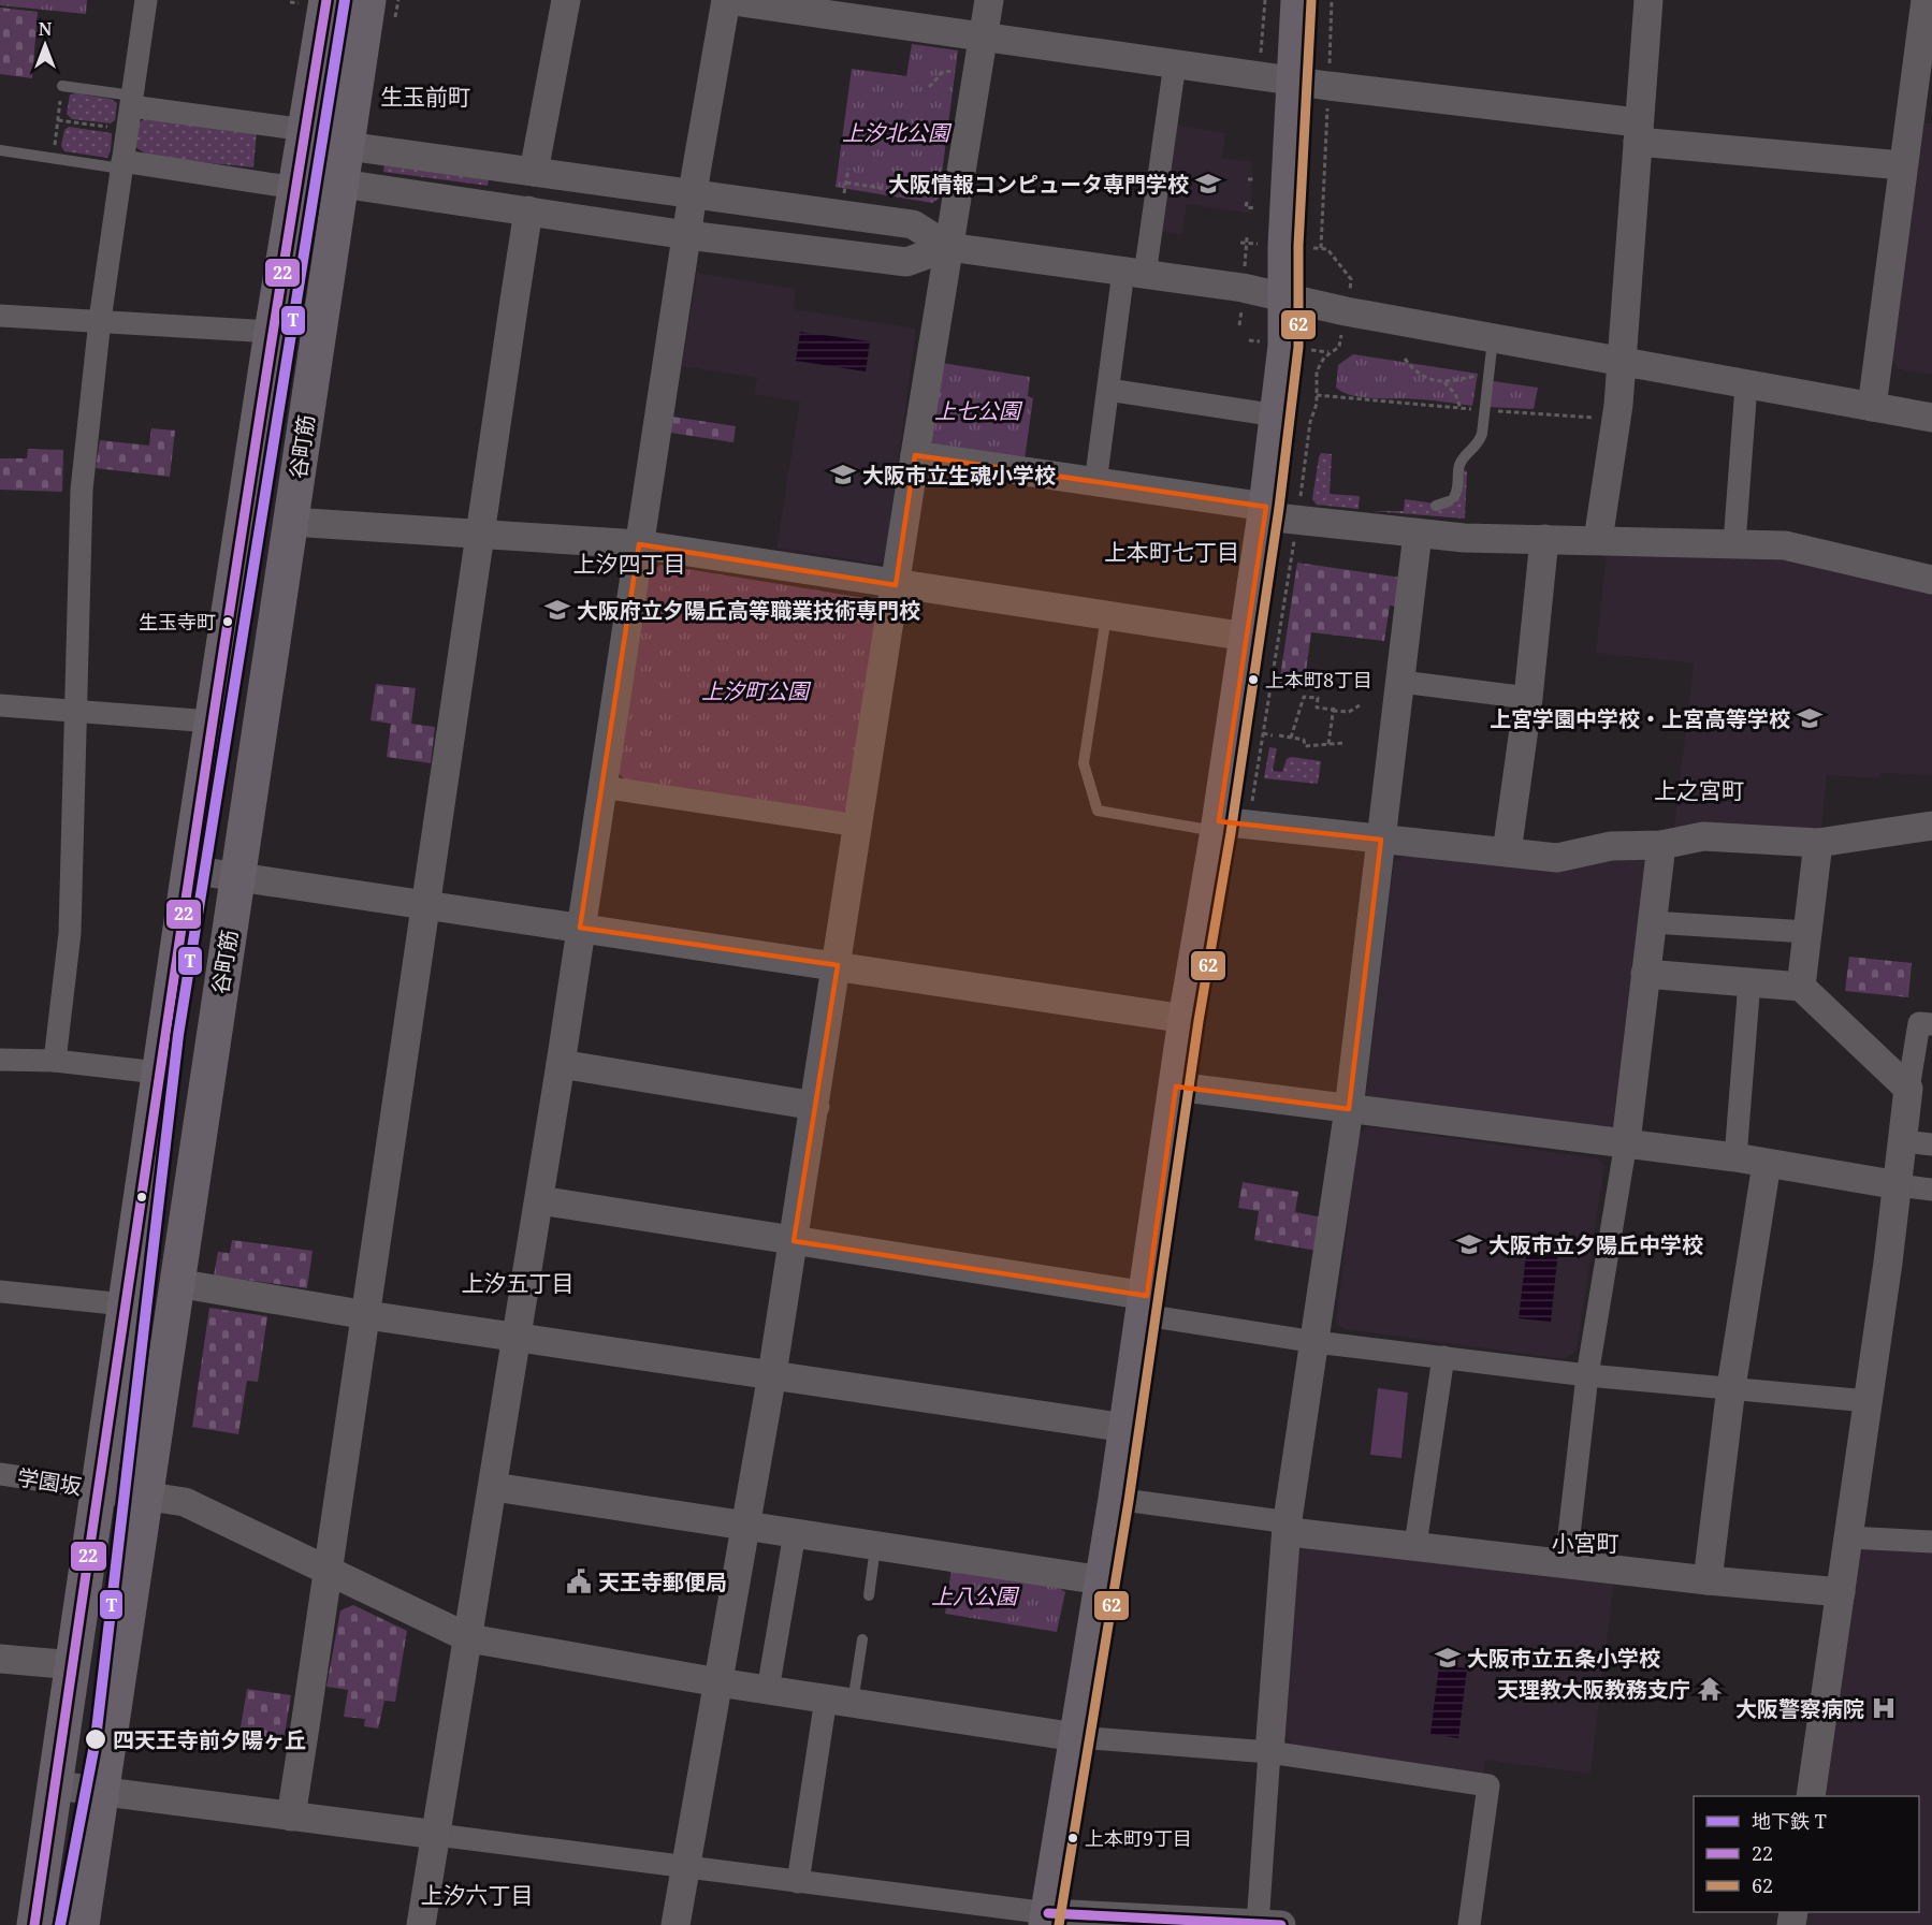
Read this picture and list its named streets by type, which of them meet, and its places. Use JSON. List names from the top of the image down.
{
  "streets": {
    "main road": ["谷町筋"],
    "street": ["学園坂"]
  },
  "districts": [
    "生玉前町",
    "上本町七丁目",
    "上汐四丁目",
    "上之宮町",
    "上汐五丁目",
    "小宮町",
    "上汐六丁目"
  ],
  "parks": [
    "上汐北公園",
    "上七公園",
    "上汐町公園",
    "上八公園"
  ],
  "places": {
    "school or university": [
      "大阪情報コンピュータ専門学校",
      "大阪市立生魂小学校",
      "大阪府立夕陽丘高等職業技術専門校",
      "上宮学園中学校・上宮高等学校",
      "大阪市立夕陽丘中学校",
      "大阪市立五条小学校"
    ],
    "other": [
      "生玉寺町",
      "上本町8丁目",
      "四天王寺前夕陽ヶ丘",
      "上本町9丁目"
    ],
    "public building": ["天王寺郵便局"],
    "temple": ["天理教大阪教務支庁"],
    "hospital": ["大阪警察病院"]
  },
  "lines": ["metro line T", "transit line 22", "transit line 62"],
  "legend": ["地下鉄 T", "22", "62"],
  "north": "top"
}
